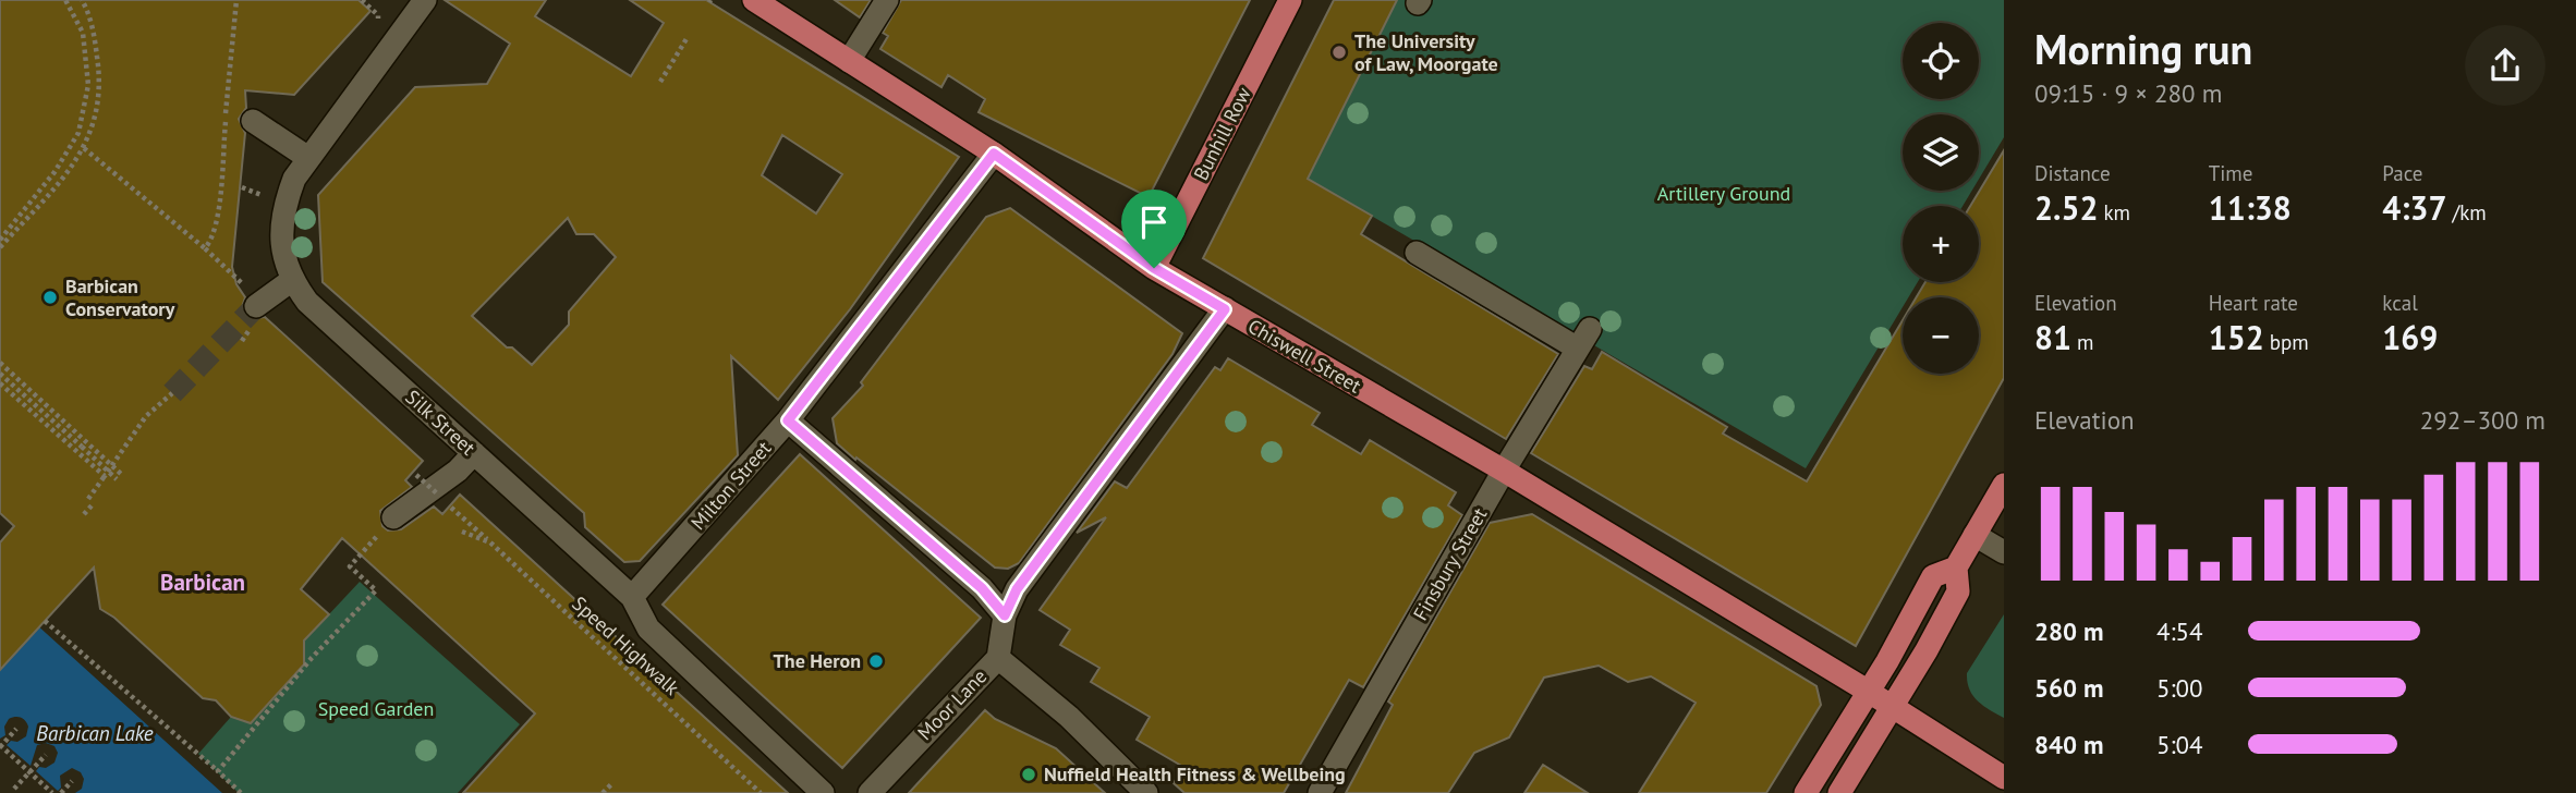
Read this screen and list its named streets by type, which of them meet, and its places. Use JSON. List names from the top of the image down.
{
  "streets": {
    "main road": ["Bunhill Row", "Chiswell Street"],
    "street": [
      "Silk Street",
      "Milton Street",
      "Finsbury Street",
      "Moor Lane"
    ],
    "path": ["Speed Highwalk"]
  },
  "crossings": [
    ["Bunhill Row", "Chiswell Street"],
    ["Chiswell Street", "Milton Street"],
    ["Chiswell Street", "Finsbury Street"],
    ["Chiswell Street", "Moor Lane"],
    ["Silk Street", "Milton Street"]
  ],
  "districts": ["Barbican"],
  "water": ["Barbican Lake"],
  "parks": ["Artillery Ground", "Speed Garden"],
  "places": [
    "The University of Law, Moorgate",
    "Barbican Conservatory",
    "The Heron",
    "Nuffield Health Fitness & Wellbeing"
  ],
  "page": {
    "heading": ["Morning run", "09:15 · 9 × 280 m"],
    "map_buttons": ["+", "−"],
    "stats": [
      ["Distance", "2.52 km"],
      ["Time", "11:38"],
      ["Pace", "4:37 /km"],
      ["Elevation", "81 m"],
      ["Heart rate", "152 bpm"],
      ["kcal", "169"]
    ],
    "chart": ["Elevation", "292–300 m"],
    "list": [
      {
        "name": "280 m",
        "note": "4:54"
      },
      {
        "name": "560 m",
        "note": "5:00"
      },
      {
        "name": "840 m",
        "note": "5:04"
      }
    ]
  }
}
